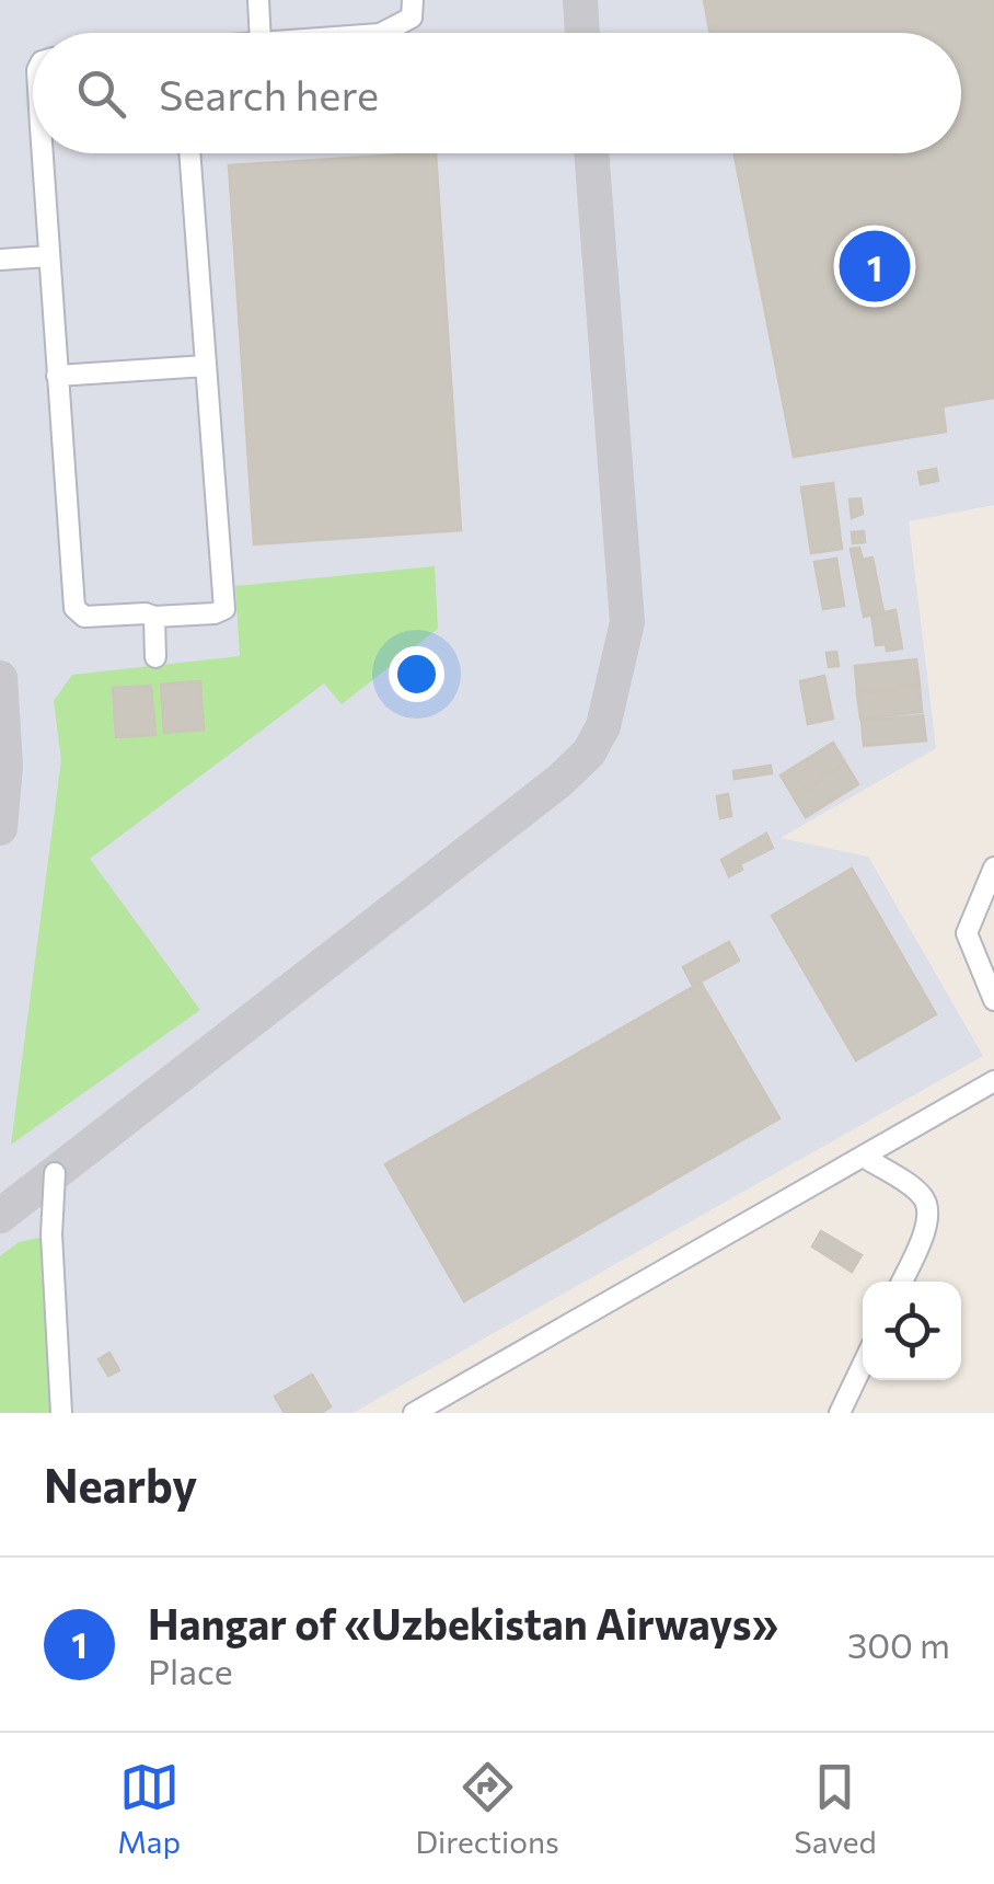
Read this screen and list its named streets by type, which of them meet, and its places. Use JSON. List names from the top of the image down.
{
  "page": {
    "search": "Search here",
    "pins": "1",
    "heading": "Nearby",
    "list": [
      {
        "mark": "1",
        "name": "Hangar of «Uzbekistan Airways»",
        "note": "Place",
        "value": "300 m"
      }
    ],
    "nav": ["Map", "Directions", "Saved"]
  }
}
